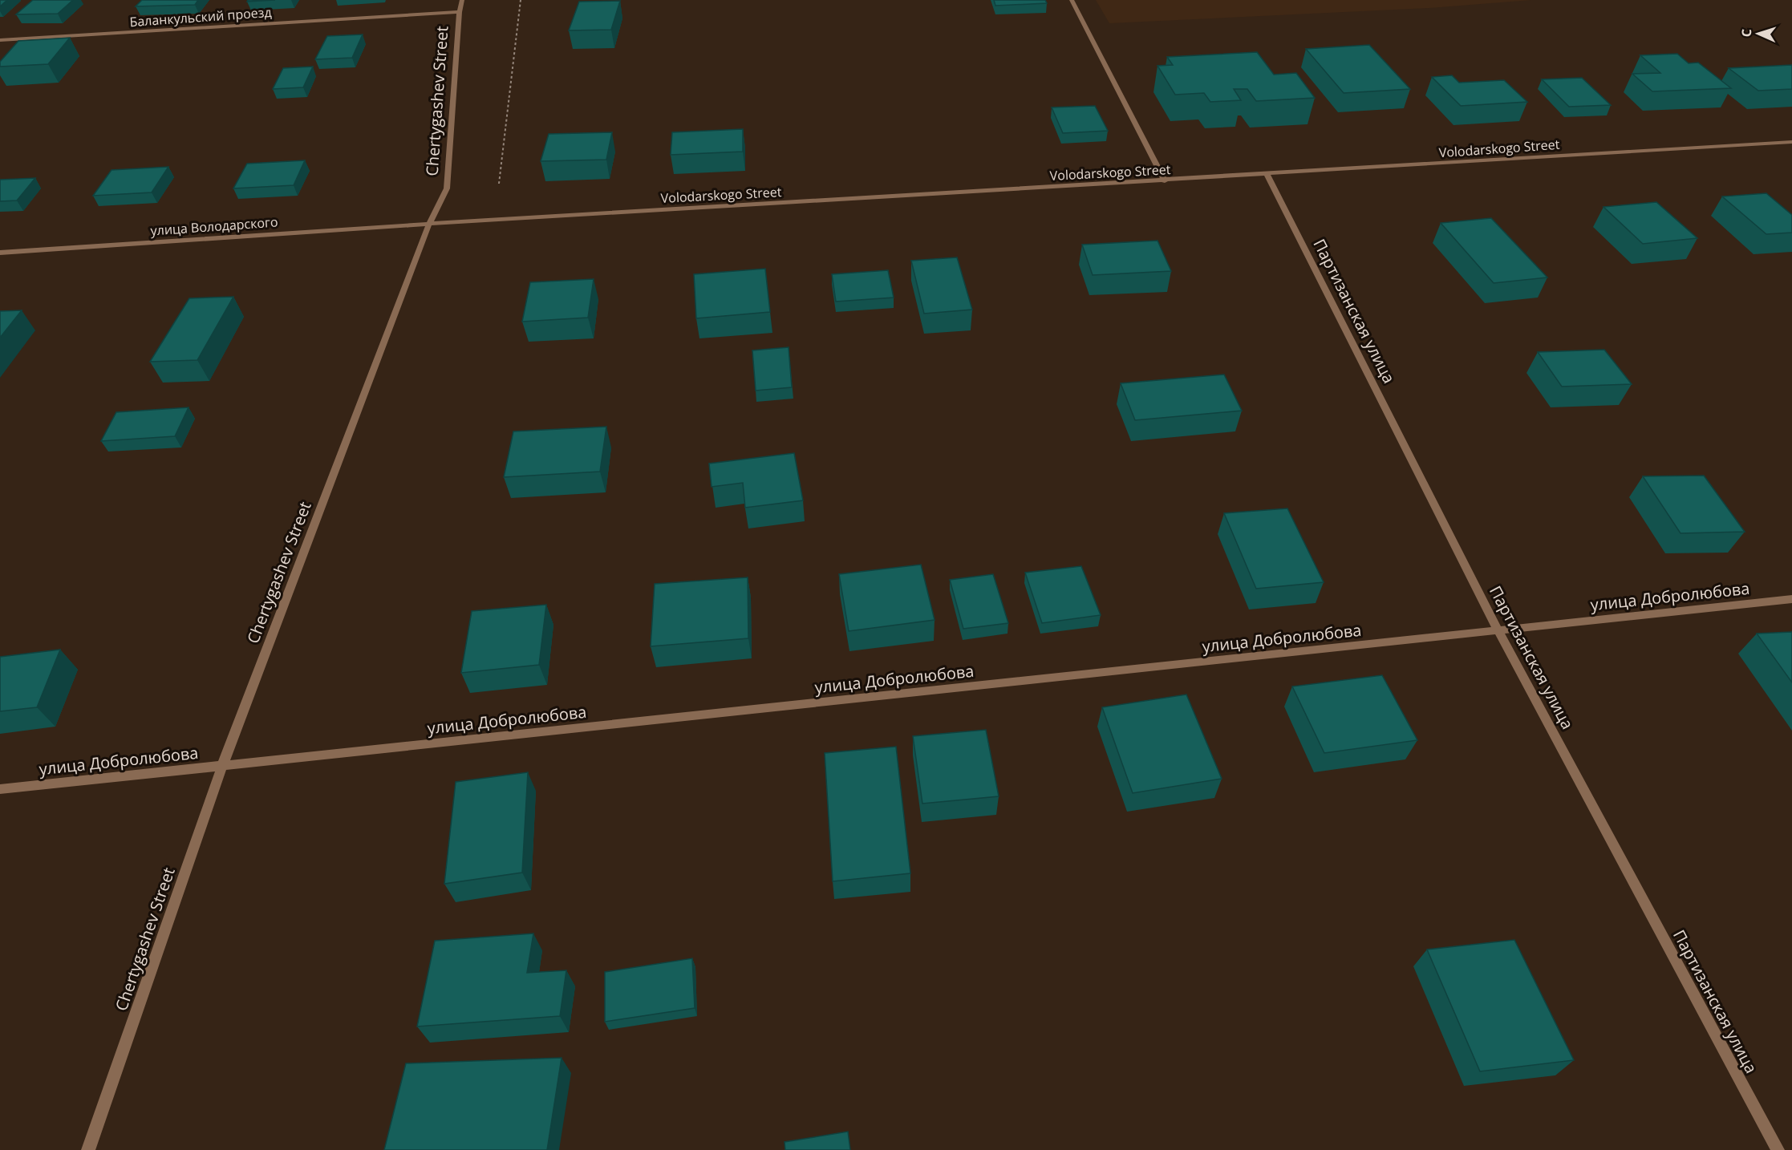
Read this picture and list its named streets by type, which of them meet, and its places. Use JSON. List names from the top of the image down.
{
  "streets": {
    "street": [
      "Баланкульский проезд",
      "Chertygashev Street",
      "Volodarskogo Street",
      "улица Володарского",
      "Партизанская улица",
      "улица Добролюбова"
    ]
  },
  "crossings": [
    ["Баланкульский проезд", "Chertygashev Street"],
    ["Chertygashev Street", "Volodarskogo Street"],
    ["Chertygashev Street", "улица Володарского"],
    ["Chertygashev Street", "улица Добролюбова"],
    ["Volodarskogo Street", "улица Володарского"],
    ["Volodarskogo Street", "Партизанская улица"],
    ["Партизанская улица", "улица Добролюбова"]
  ],
  "north": "left"
}
